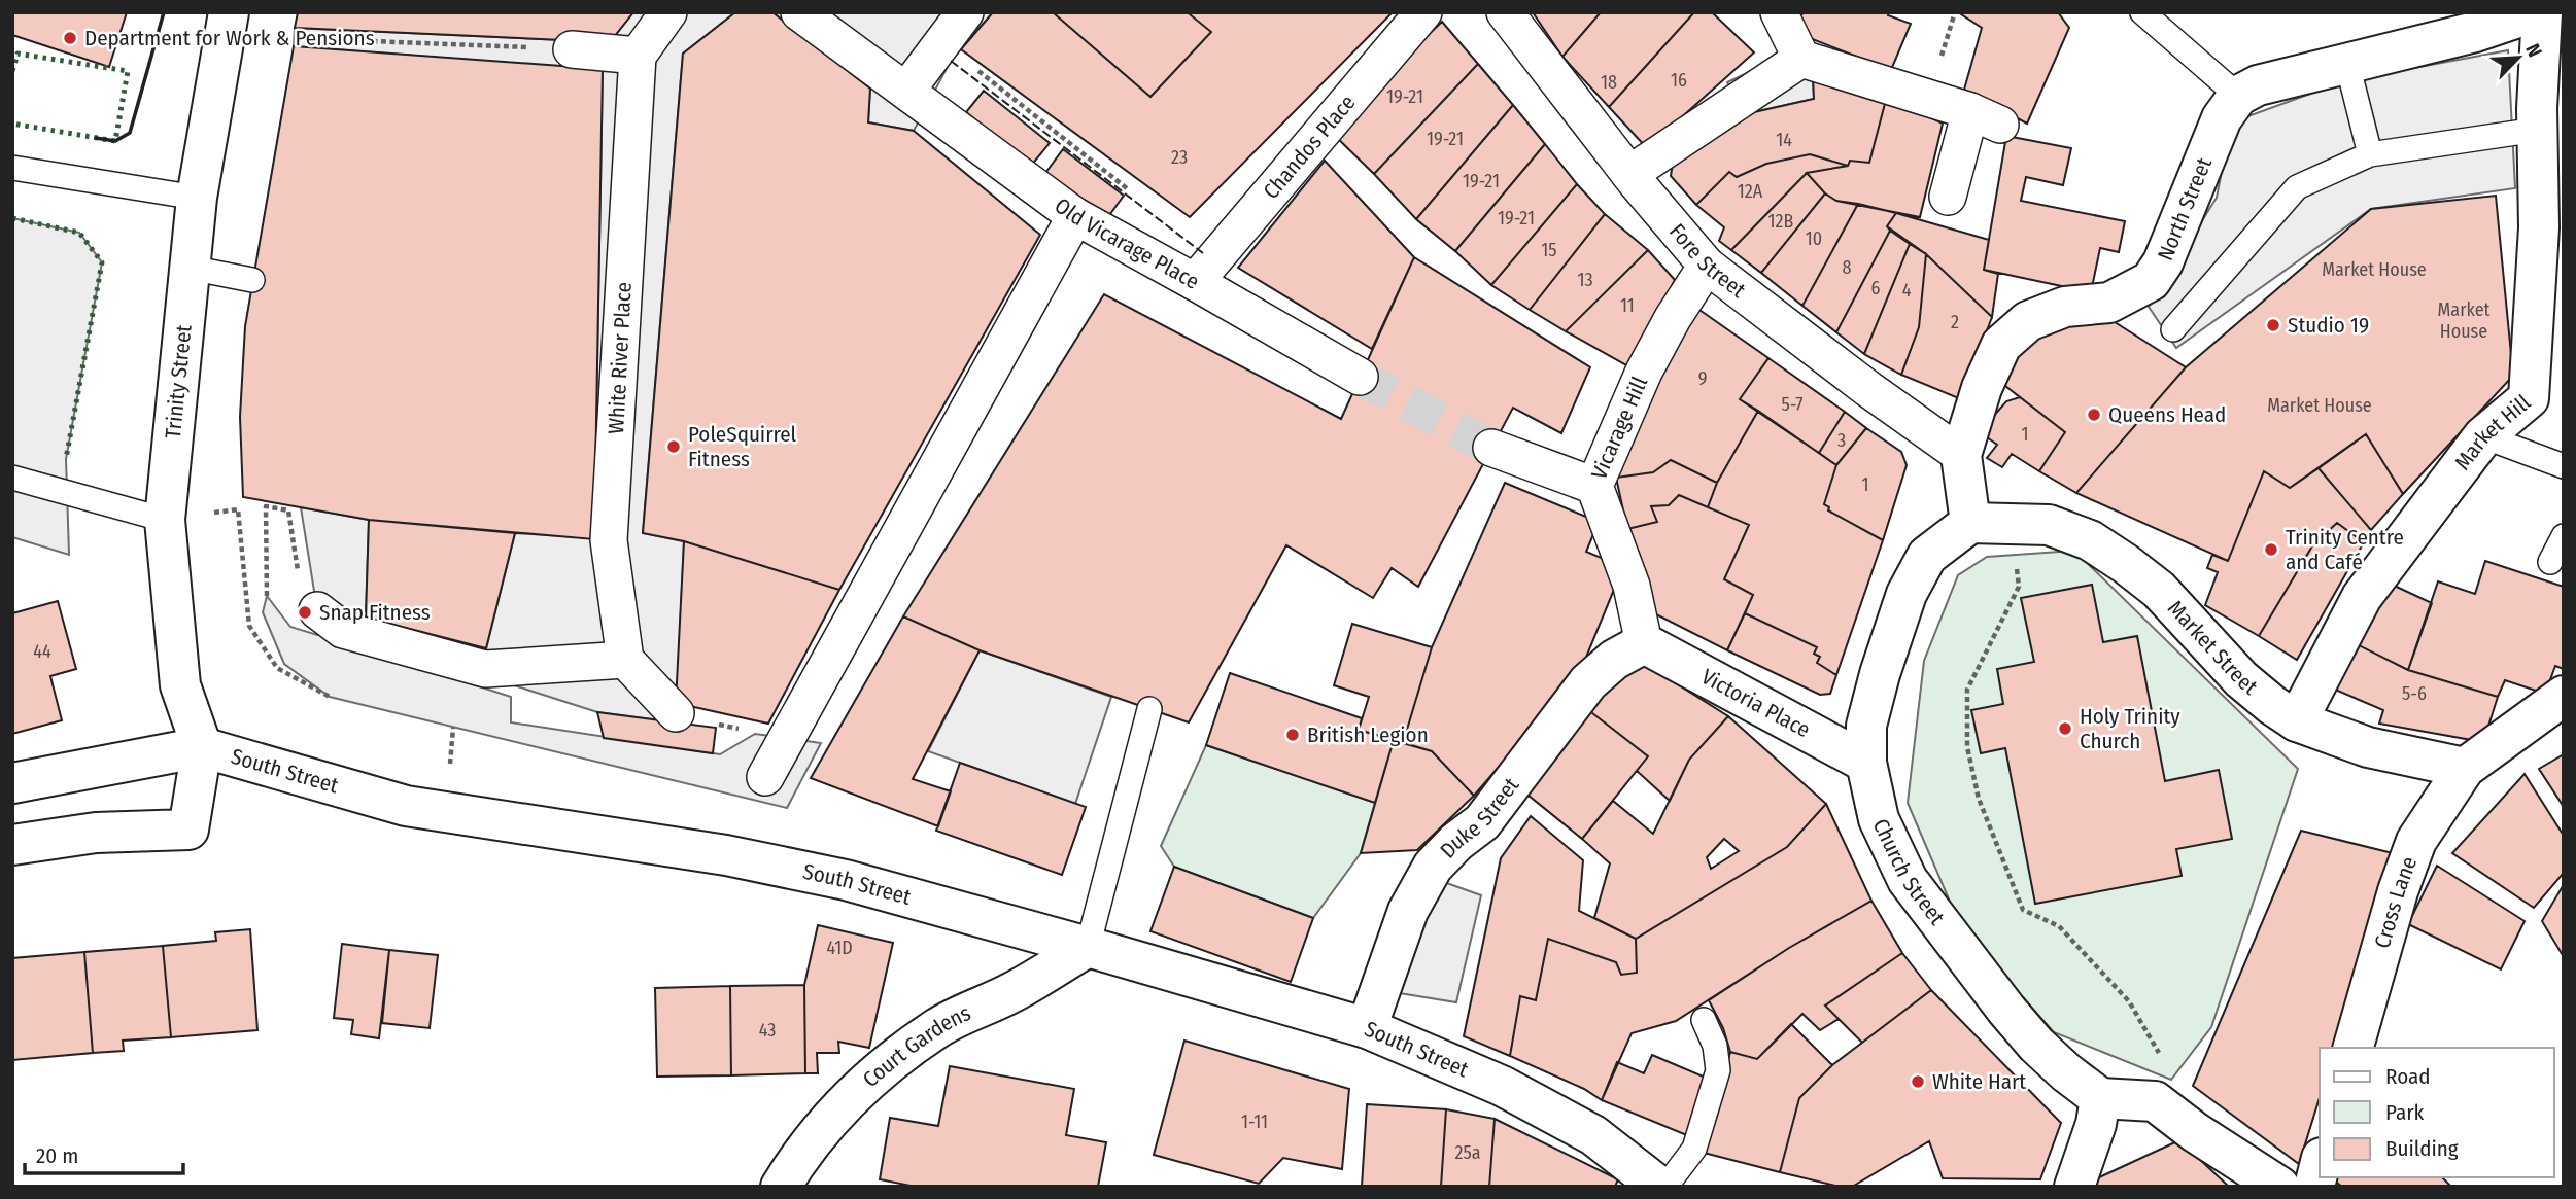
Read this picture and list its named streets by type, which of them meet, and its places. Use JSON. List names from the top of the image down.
{
  "streets": {
    "street": [
      "Chandos Place",
      "North Street",
      "Old Vicarage Place",
      "Fore Street",
      "White River Place",
      "Trinity Street",
      "Vicarage Hill",
      "Market Hill",
      "Market Street",
      "Victoria Place",
      "South Street",
      "Duke Street",
      "Church Street",
      "Cross Lane",
      "Court Gardens"
    ]
  },
  "crossings": [
    ["Chandos Place", "Old Vicarage Place"],
    ["North Street", "Fore Street"],
    ["North Street", "Market Street"],
    ["North Street", "Church Street"],
    ["Fore Street", "Vicarage Hill"],
    ["Trinity Street", "South Street"],
    ["Vicarage Hill", "Victoria Place"],
    ["Vicarage Hill", "Duke Street"],
    ["Market Hill", "Market Street"],
    ["Market Street", "Church Street"],
    ["Market Street", "Cross Lane"],
    ["Victoria Place", "Duke Street"],
    ["Victoria Place", "Church Street"],
    ["South Street", "Duke Street"],
    ["South Street", "Court Gardens"]
  ],
  "places": [
    "Department for Work & Pensions",
    "Studio 19",
    "Queens Head",
    "PoleSquirrel Fitness",
    "Trinity Centre and Café",
    "Snap Fitness",
    "Holy Trinity Church",
    "British Legion",
    "White Hart"
  ],
  "house_numbers": [
    "16",
    "18",
    "19-21",
    "19-21",
    "14",
    "23",
    "19-21",
    "12A",
    "19-21",
    "12B",
    "10",
    "15",
    "8",
    "Market House",
    "13",
    "6",
    "4",
    "11",
    "Market House",
    "2",
    "9",
    "5-7",
    "Market House",
    "1",
    "3",
    "1",
    "44",
    "5-6",
    "41D",
    "43",
    "1-11",
    "25a"
  ],
  "legend": ["Road", "Park", "Building"],
  "scale_bar": "20 m",
  "north": "top right"
}
